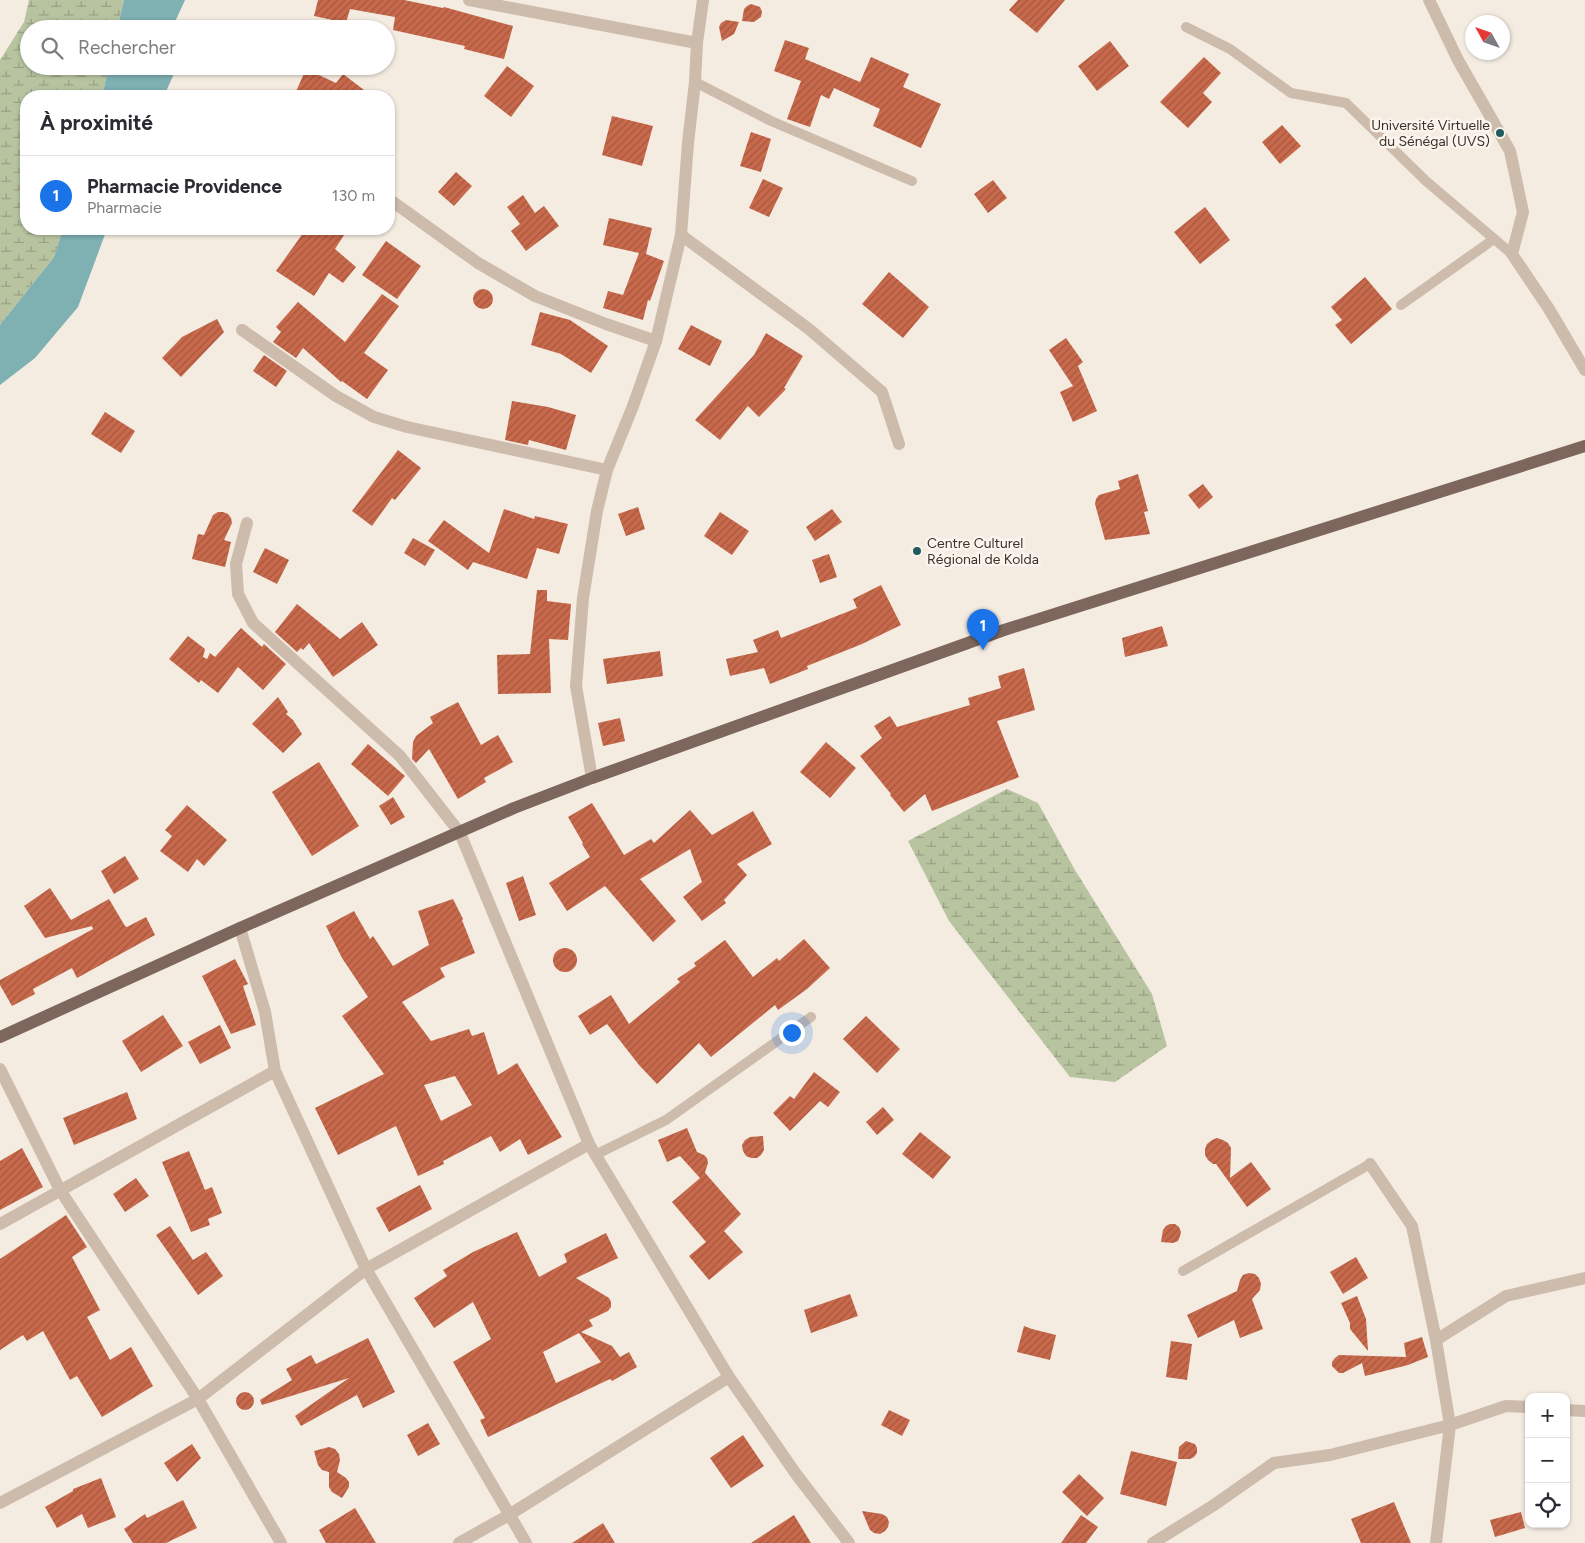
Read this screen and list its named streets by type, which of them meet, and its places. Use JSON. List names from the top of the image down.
{
  "places": ["Université Virtuelle du Sénégal (UVS)", "Centre Culturel Régional de Kolda"],
  "north": "top left",
  "page": {
    "search": "Rechercher",
    "heading": "À proximité",
    "list": [
      {
        "mark": "1",
        "name": "Pharmacie Providence",
        "note": "Pharmacie",
        "value": "130 m"
      }
    ],
    "pins": "1",
    "map_buttons": ["+", "−"]
  }
}
